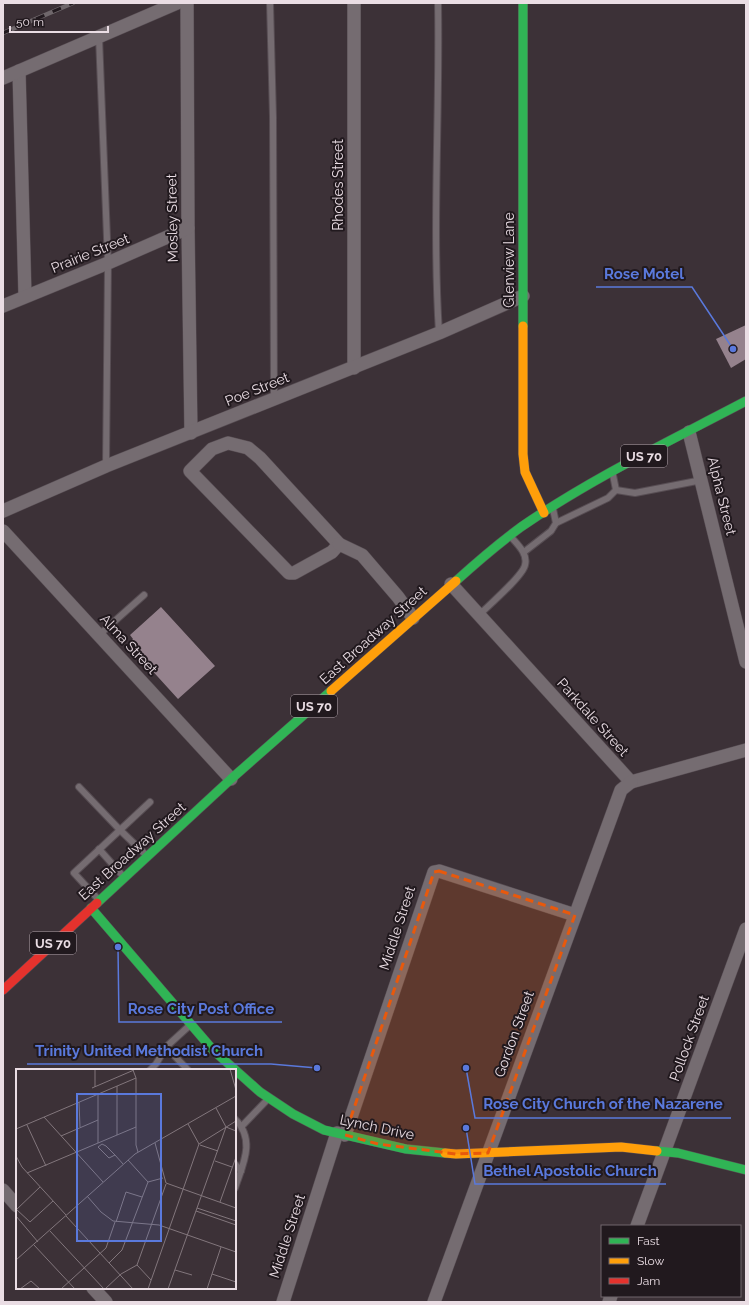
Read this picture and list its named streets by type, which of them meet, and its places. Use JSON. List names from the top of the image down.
{
  "streets": {
    "main road": [
      "Glenview Lane",
      "US 70",
      "East Broadway Street",
      "Lynch Drive"
    ],
    "street": [
      "Rhodes Street",
      "Mosley Street",
      "Prairie Street",
      "Poe Street",
      "Alpha Street",
      "Alma Street",
      "Parkdale Street",
      "Middle Street",
      "Gordon Street",
      "Pollock Street"
    ]
  },
  "crossings": [
    ["Rhodes Street", "Poe Street"],
    ["Mosley Street", "Prairie Street"],
    ["Mosley Street", "Poe Street"],
    ["Glenview Lane", "Poe Street"],
    ["Glenview Lane", "East Broadway Street"],
    ["Alpha Street", "East Broadway Street"],
    ["East Broadway Street", "Alma Street"],
    ["East Broadway Street", "Parkdale Street"],
    ["East Broadway Street", "Lynch Drive"],
    ["Parkdale Street", "Gordon Street"],
    ["Middle Street", "Gordon Street"],
    ["Middle Street", "Lynch Drive"],
    ["Gordon Street", "Lynch Drive"],
    ["Pollock Street", "Lynch Drive"]
  ],
  "places": [
    "Rose Motel",
    "Rose City Post Office",
    "Trinity United Methodist Church",
    "Rose City Church of the Nazarene",
    "Bethel Apostolic Church"
  ],
  "legend": ["Fast", "Slow", "Jam"],
  "scale_bar": "50 m"
}
